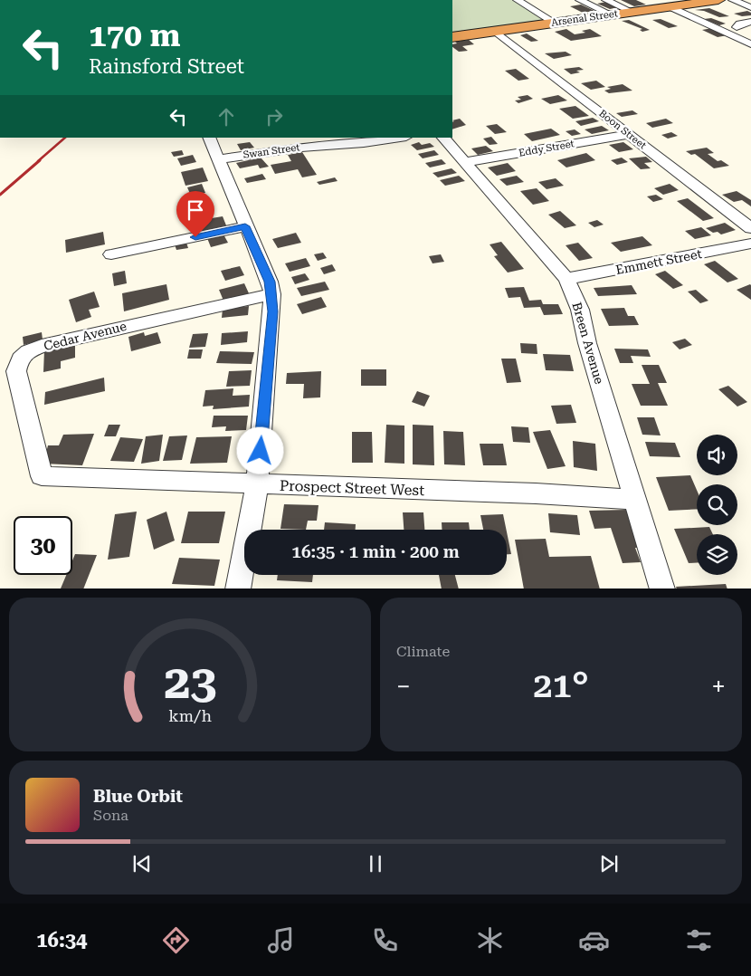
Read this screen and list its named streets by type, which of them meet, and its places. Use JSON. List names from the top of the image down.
{
  "streets": {
    "highway": ["Arsenal Street"],
    "street": [
      "Boon Street",
      "Eddy Street",
      "Swan Street",
      "Emmett Street",
      "Cedar Avenue",
      "Breen Avenue",
      "Prospect Street West"
    ]
  },
  "crossings": [
    ["Arsenal Street", "Boon Street"],
    ["Boon Street", "Eddy Street"],
    ["Eddy Street", "Breen Avenue"],
    ["Emmett Street", "Breen Avenue"],
    ["Cedar Avenue", "Prospect Street West"],
    ["Breen Avenue", "Prospect Street West"]
  ],
  "page": {
    "turn": ["170 m", "Rainsford Street"],
    "limit": "30",
    "trip": "16:35 · 1 min · 200 m",
    "tile": "Climate",
    "heat": ["−", "21°", "+"],
    "song": ["Blue Orbit", "Sona"],
    "tabs": "16:34",
    "gauge": ["23", "km/h"]
  }
}
